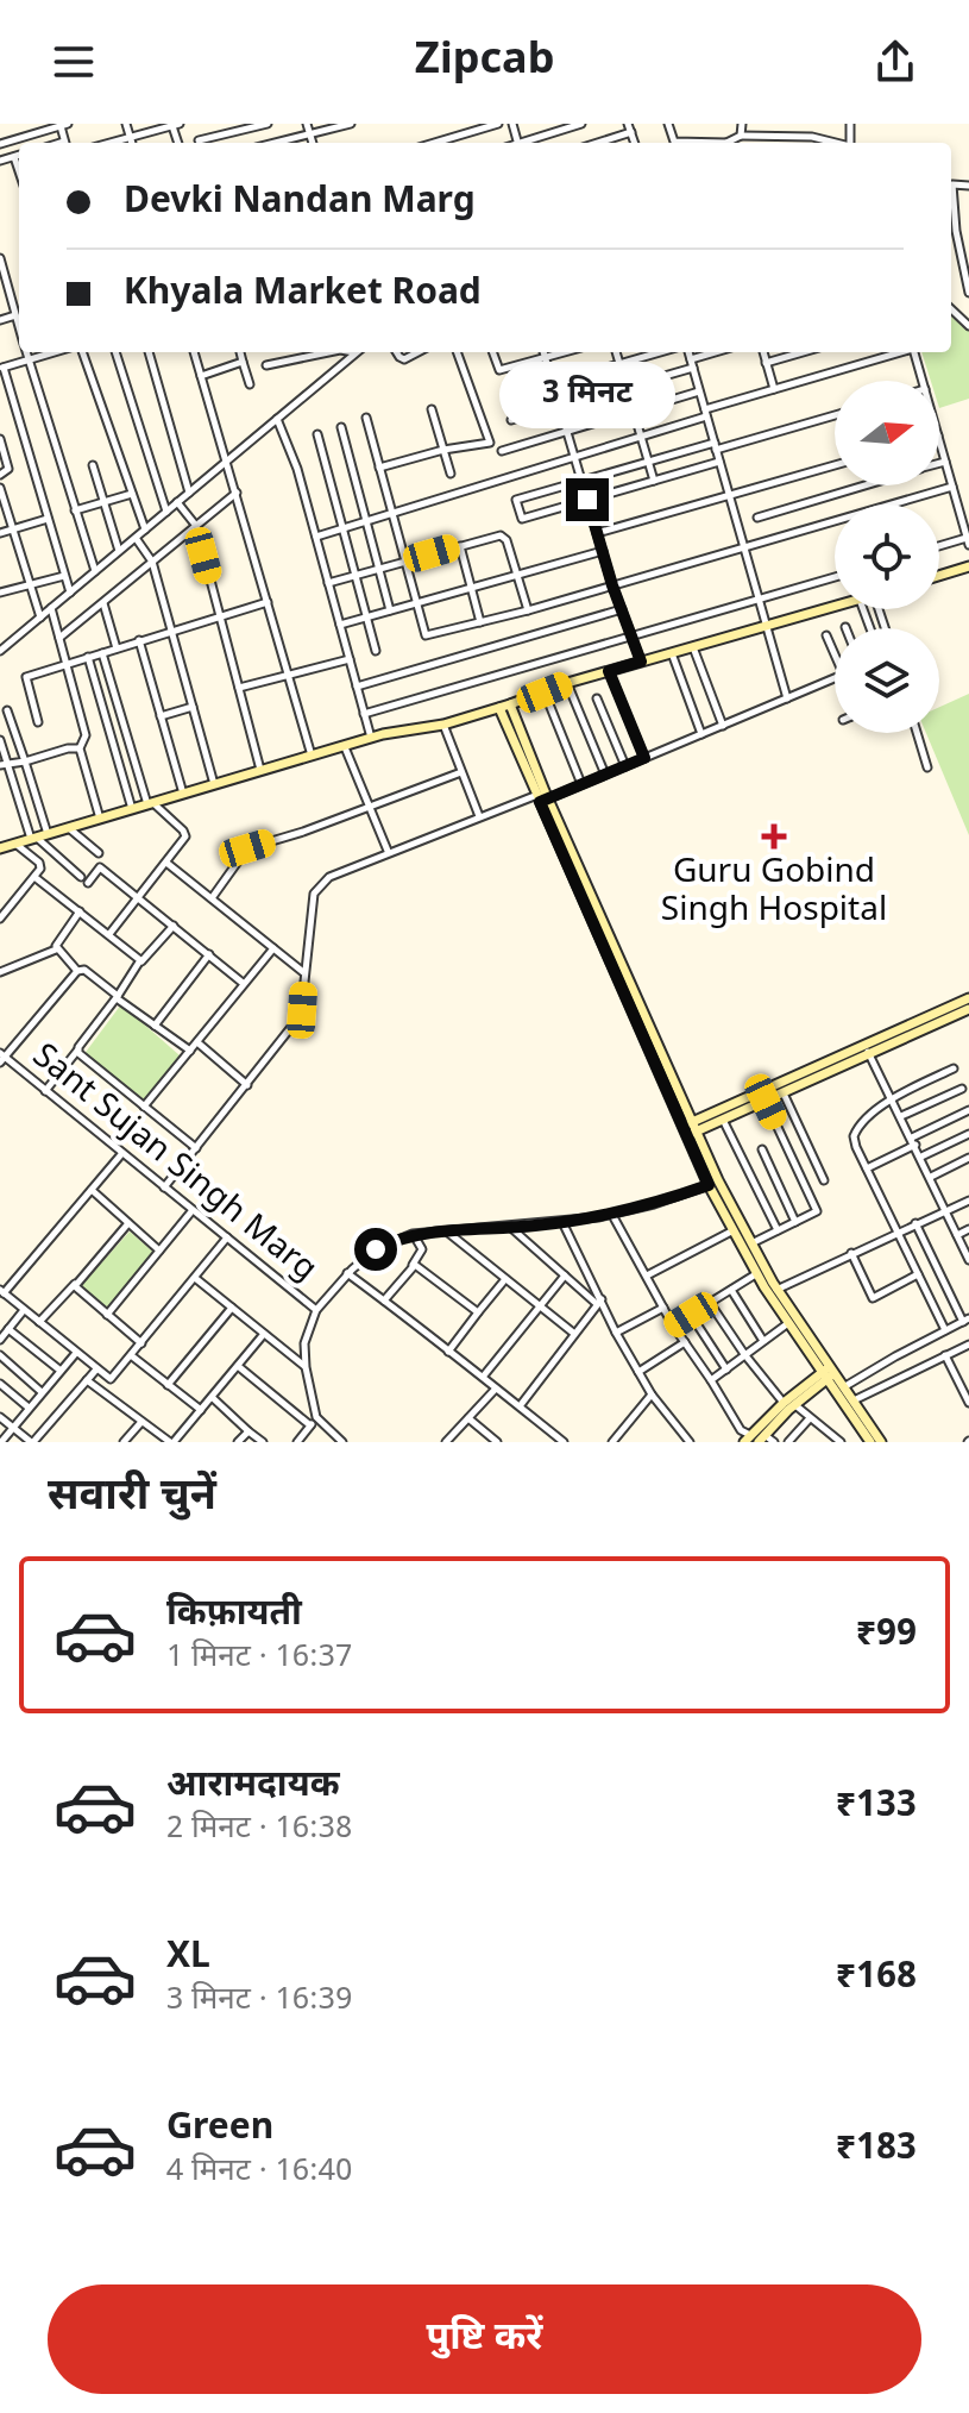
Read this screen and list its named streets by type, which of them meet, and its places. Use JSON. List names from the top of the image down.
{
  "streets": {
    "street": ["Sant Sujan Singh Marg"]
  },
  "places": {
    "health": ["Guru Gobind Singh Hospital"]
  },
  "north": "right",
  "page": {
    "header": "Zipcab",
    "banner": ["Devki Nandan Marg", "Khyala Market Road"],
    "bubble": "3 मिनट",
    "heading": "सवारी चुनें",
    "list": [
      {
        "name": "किफ़ायती",
        "note": "1 मिनट · 16:37",
        "value": "₹99"
      },
      {
        "name": "आरामदायक",
        "note": "2 मिनट · 16:38",
        "value": "₹133"
      },
      {
        "name": "XL",
        "note": "3 मिनट · 16:39",
        "value": "₹168"
      },
      {
        "name": "Green",
        "note": "4 मिनट · 16:40",
        "value": "₹183"
      }
    ],
    "buttons": "पुष्टि करें"
  }
}
